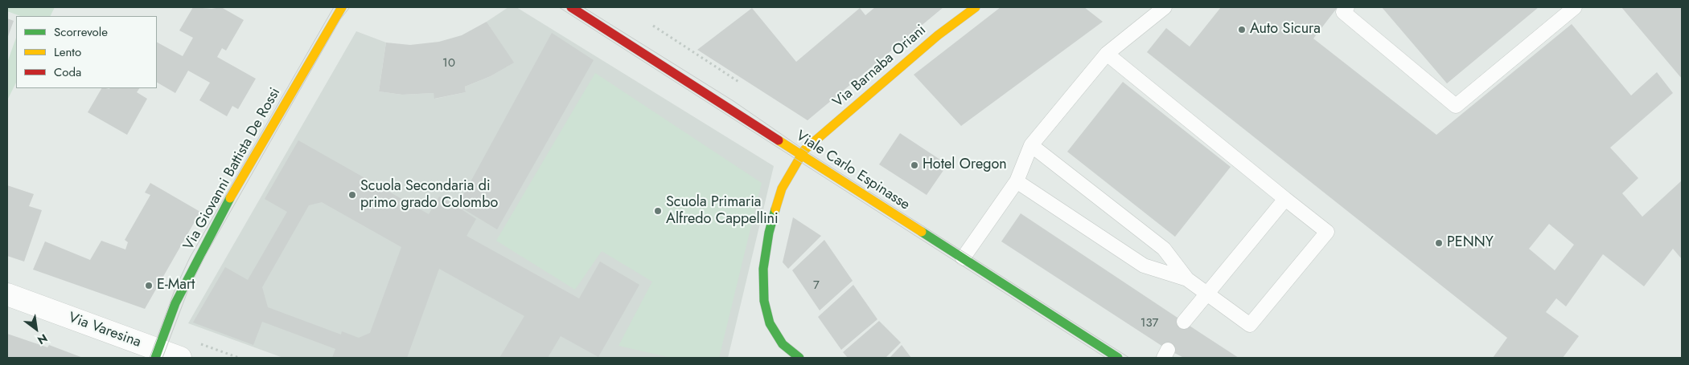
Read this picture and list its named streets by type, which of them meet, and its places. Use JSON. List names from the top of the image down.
{
  "streets": {
    "street": [
      "Via Barnaba Oriani",
      "Via Giovanni Battista De Rossi",
      "Viale Carlo Espinasse",
      "Via Varesina"
    ]
  },
  "crossings": [
    ["Via Barnaba Oriani", "Viale Carlo Espinasse"],
    ["Via Giovanni Battista De Rossi", "Via Varesina"]
  ],
  "places": [
    "Auto Sicura",
    "Hotel Oregon",
    "Scuola Secondaria di primo grado Colombo",
    "Scuola Primaria Alfredo Cappellini",
    "PENNY",
    "E-Mart"
  ],
  "house_numbers": ["10", "7", "137"],
  "legend": ["Scorrevole", "Lento", "Coda"],
  "north": "bottom right"
}
